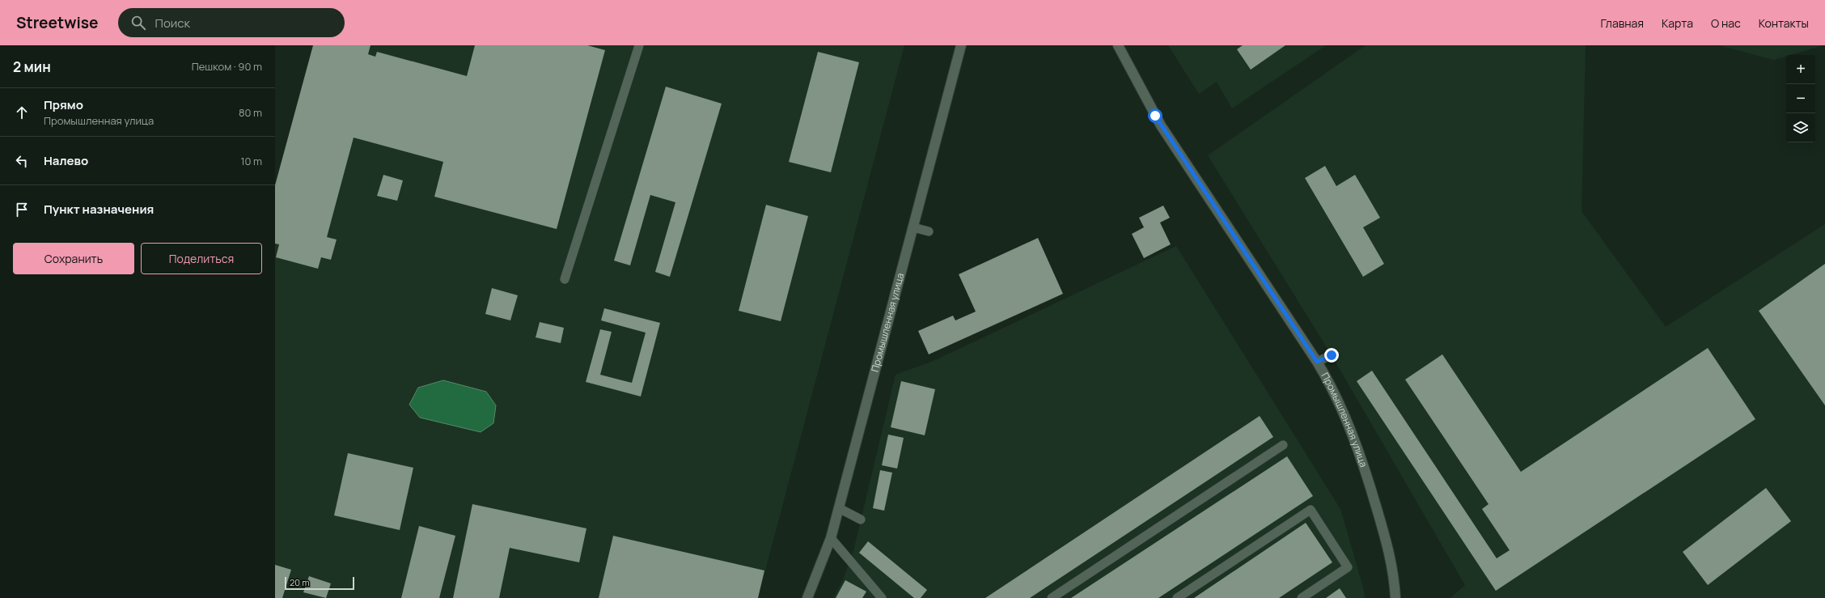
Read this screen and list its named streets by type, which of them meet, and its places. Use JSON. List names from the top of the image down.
{
  "streets": {
    "street": ["Промышленная улица"]
  },
  "scale_bar": "20 m",
  "page": {
    "header": "Streetwise",
    "search": "Поиск",
    "nav": [
      "Главная",
      "Карта",
      "О нас",
      "Контакты"
    ],
    "heading": ["2 мин", "Пешком · 90 m"],
    "map_buttons": ["+", "−"],
    "list": [
      ["Прямо", "Промышленная улица", "80 m"],
      ["Налево", "10 m"],
      "Пункт назначения"
    ],
    "buttons": ["Сохранить", "Поделиться"],
    "scale": "20 m"
  }
}
